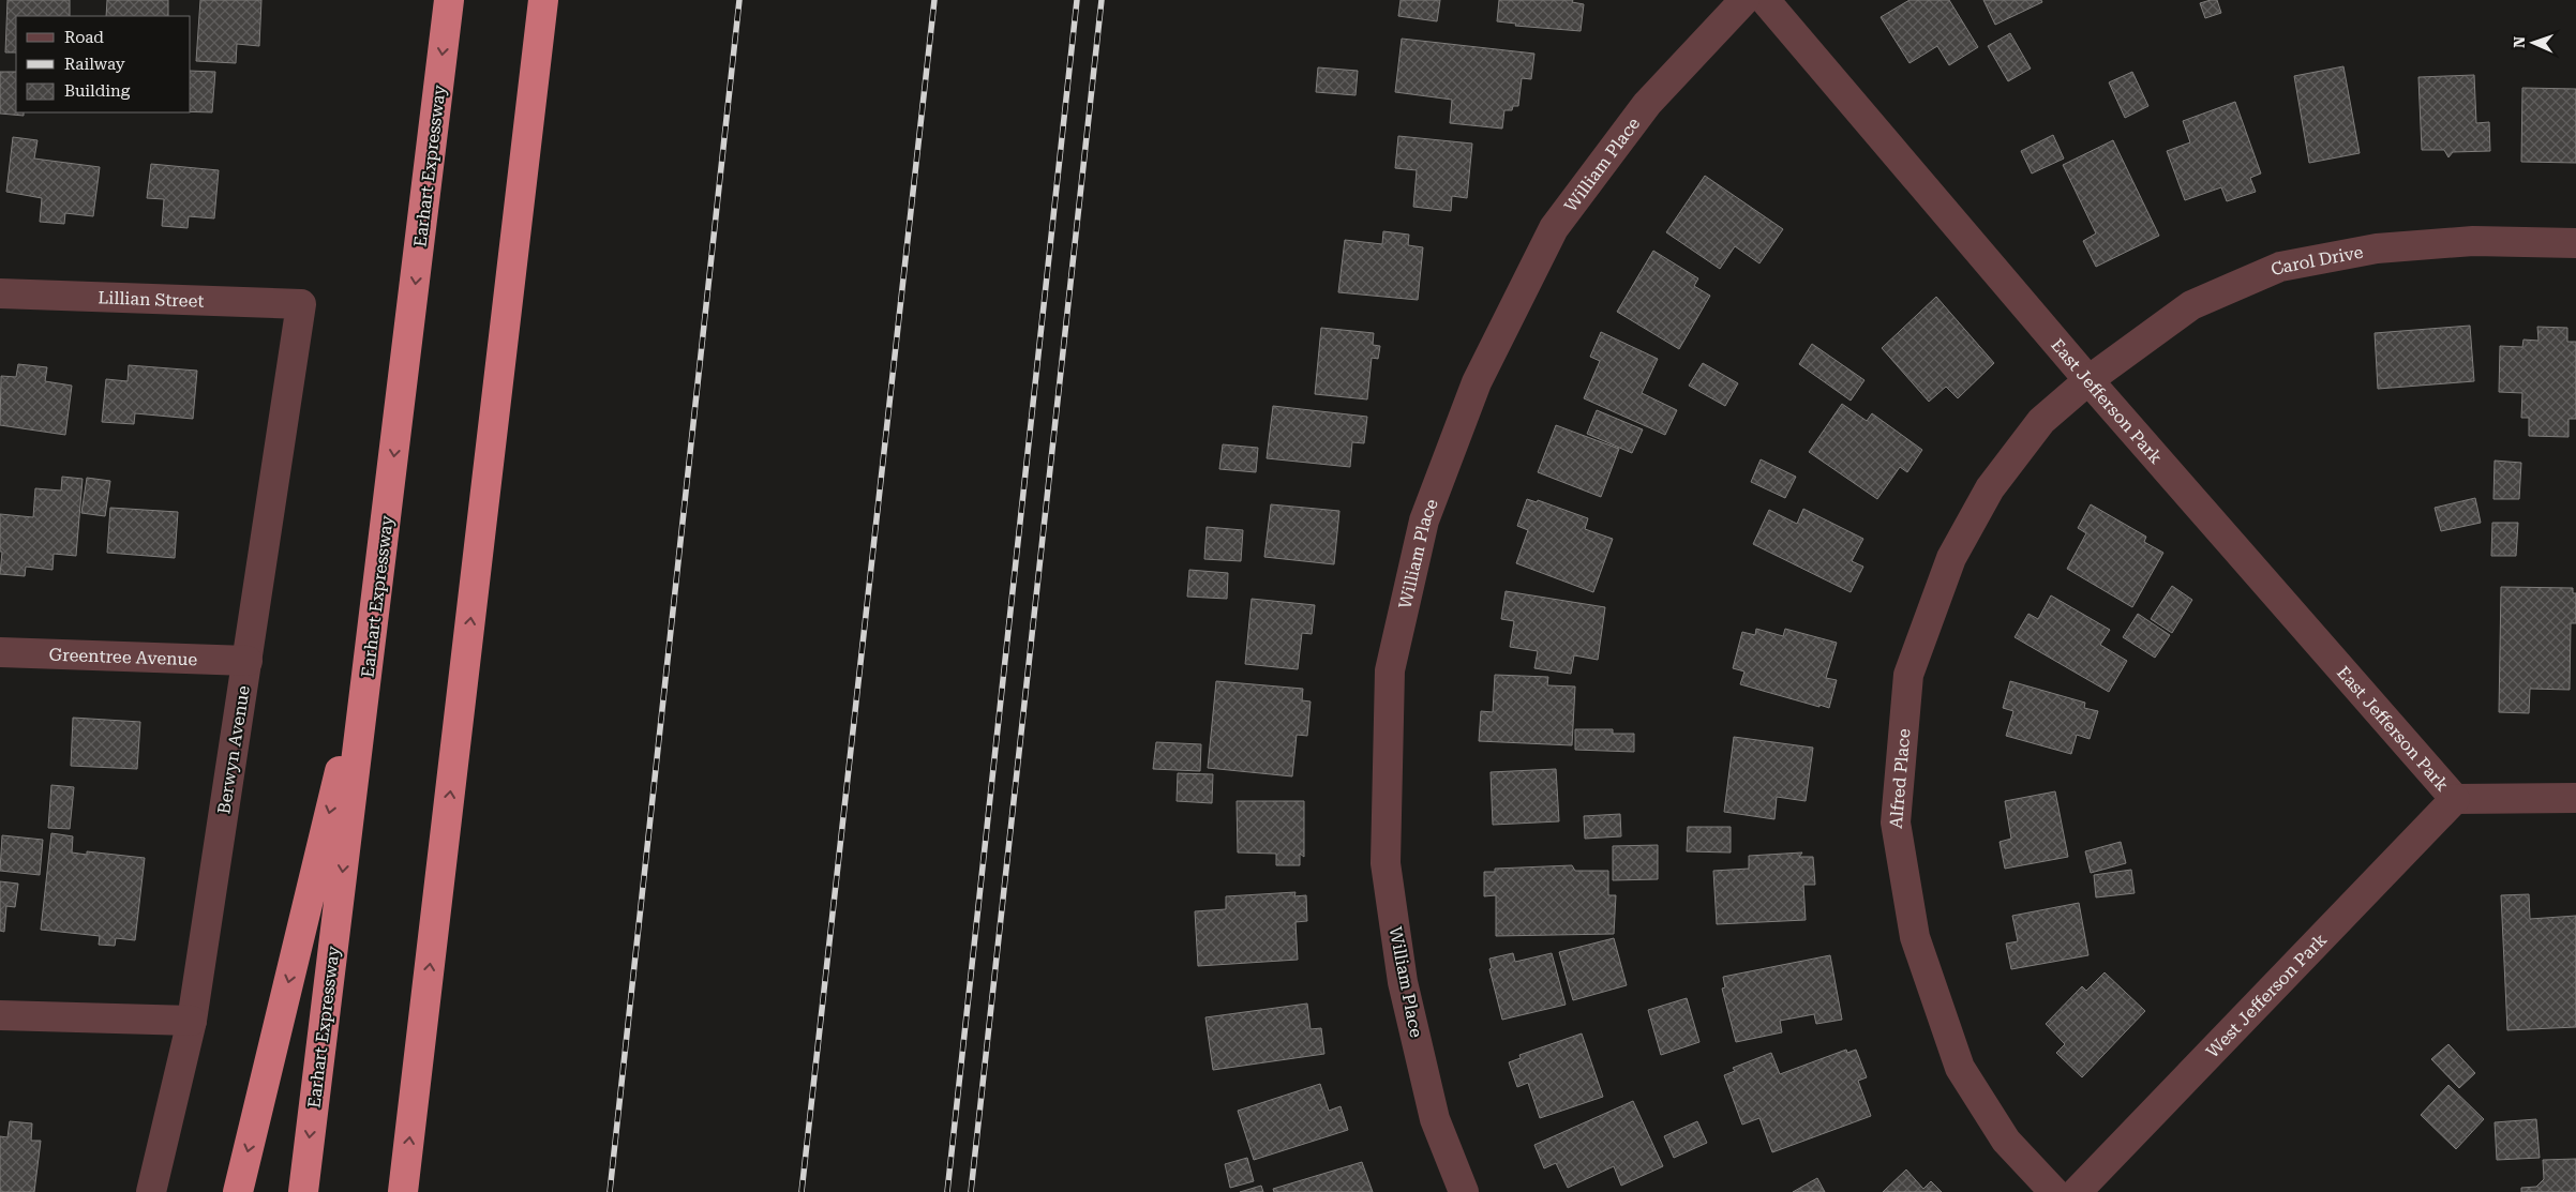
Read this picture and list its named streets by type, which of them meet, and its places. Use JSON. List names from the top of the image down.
{
  "streets": {
    "highway": ["Earhart Expressway"],
    "street": [
      "William Place",
      "Carol Drive",
      "Lillian Street",
      "East Jefferson Park",
      "Greentree Avenue",
      "Berwyn Avenue",
      "Alfred Place",
      "West Jefferson Park"
    ]
  },
  "crossings": [
    ["Carol Drive", "East Jefferson Park"],
    ["Carol Drive", "Alfred Place"],
    ["Lillian Street", "Berwyn Avenue"],
    ["East Jefferson Park", "Alfred Place"],
    ["East Jefferson Park", "West Jefferson Park"],
    ["Greentree Avenue", "Berwyn Avenue"]
  ],
  "legend": ["Road", "Railway", "Building"],
  "north": "left"
}
